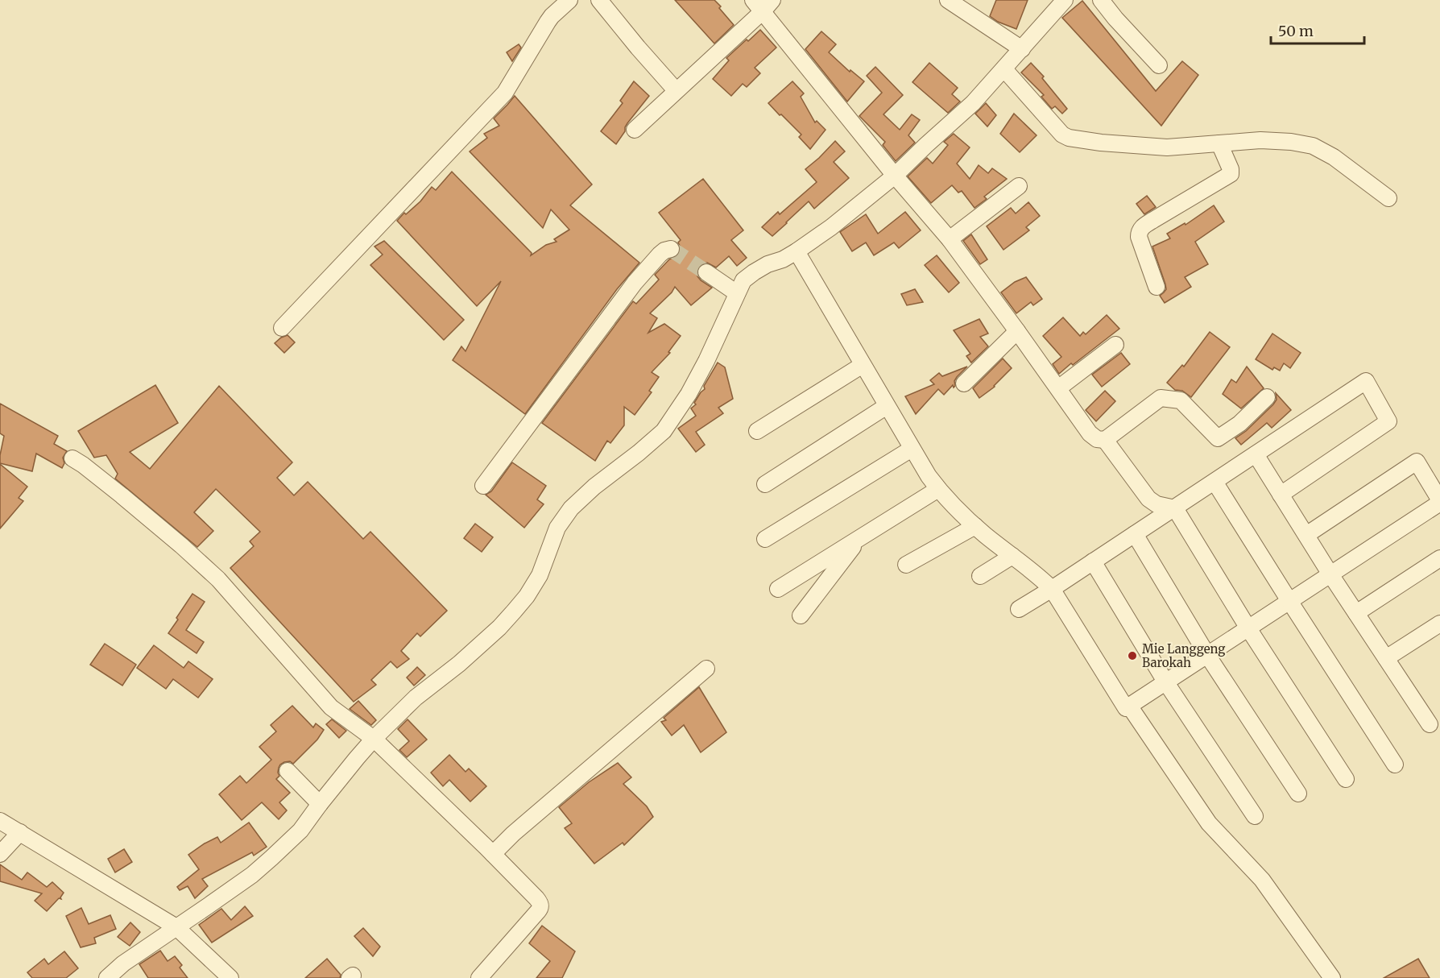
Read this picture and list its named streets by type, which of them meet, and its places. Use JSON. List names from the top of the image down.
{
  "places": ["Mie Langgeng Barokah"],
  "scale_bar": "50 m"
}
